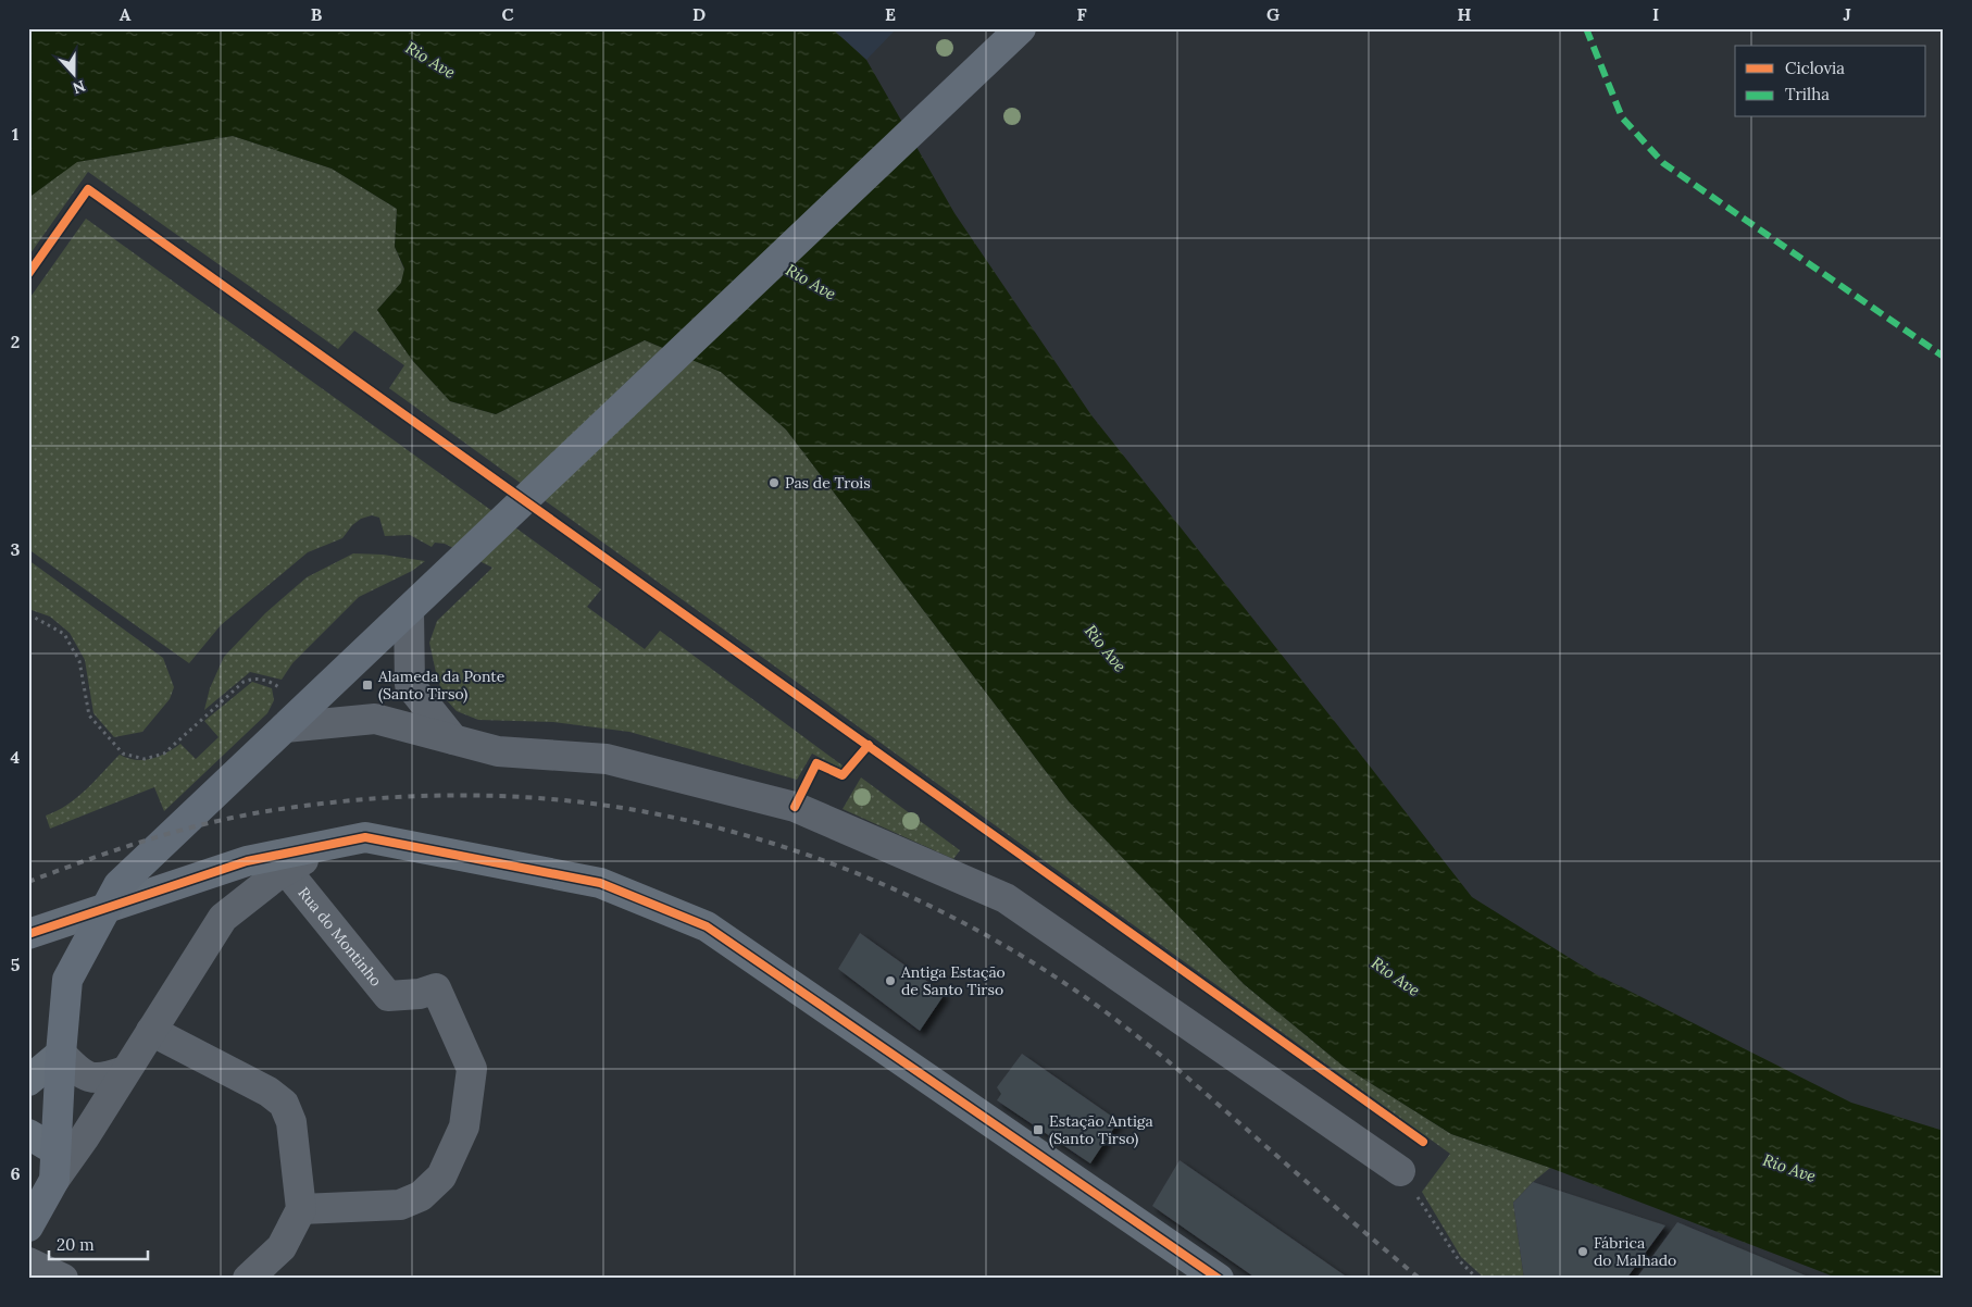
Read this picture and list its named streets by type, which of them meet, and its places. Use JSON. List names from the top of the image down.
{
  "streets": {
    "street": ["Rua do Montinho"]
  },
  "water": ["Rio Ave"],
  "places": {
    "other": ["Pas de Trois", "Antiga Estação de Santo Tirso", "Fábrica do Malhado"],
    "transit": ["Alameda da Ponte (Santo Tirso)", "Estação Antiga (Santo Tirso)"]
  },
  "legend": ["Ciclovia", "Trilha"],
  "scale_bar": "20 m",
  "north": "bottom",
  "grid": {
    "columns": [
      "A",
      "B",
      "C",
      "D",
      "E",
      "F",
      "G",
      "H",
      "I",
      "J"
    ],
    "rows": [
      "1",
      "2",
      "3",
      "4",
      "5",
      "6"
    ]
  }
}
